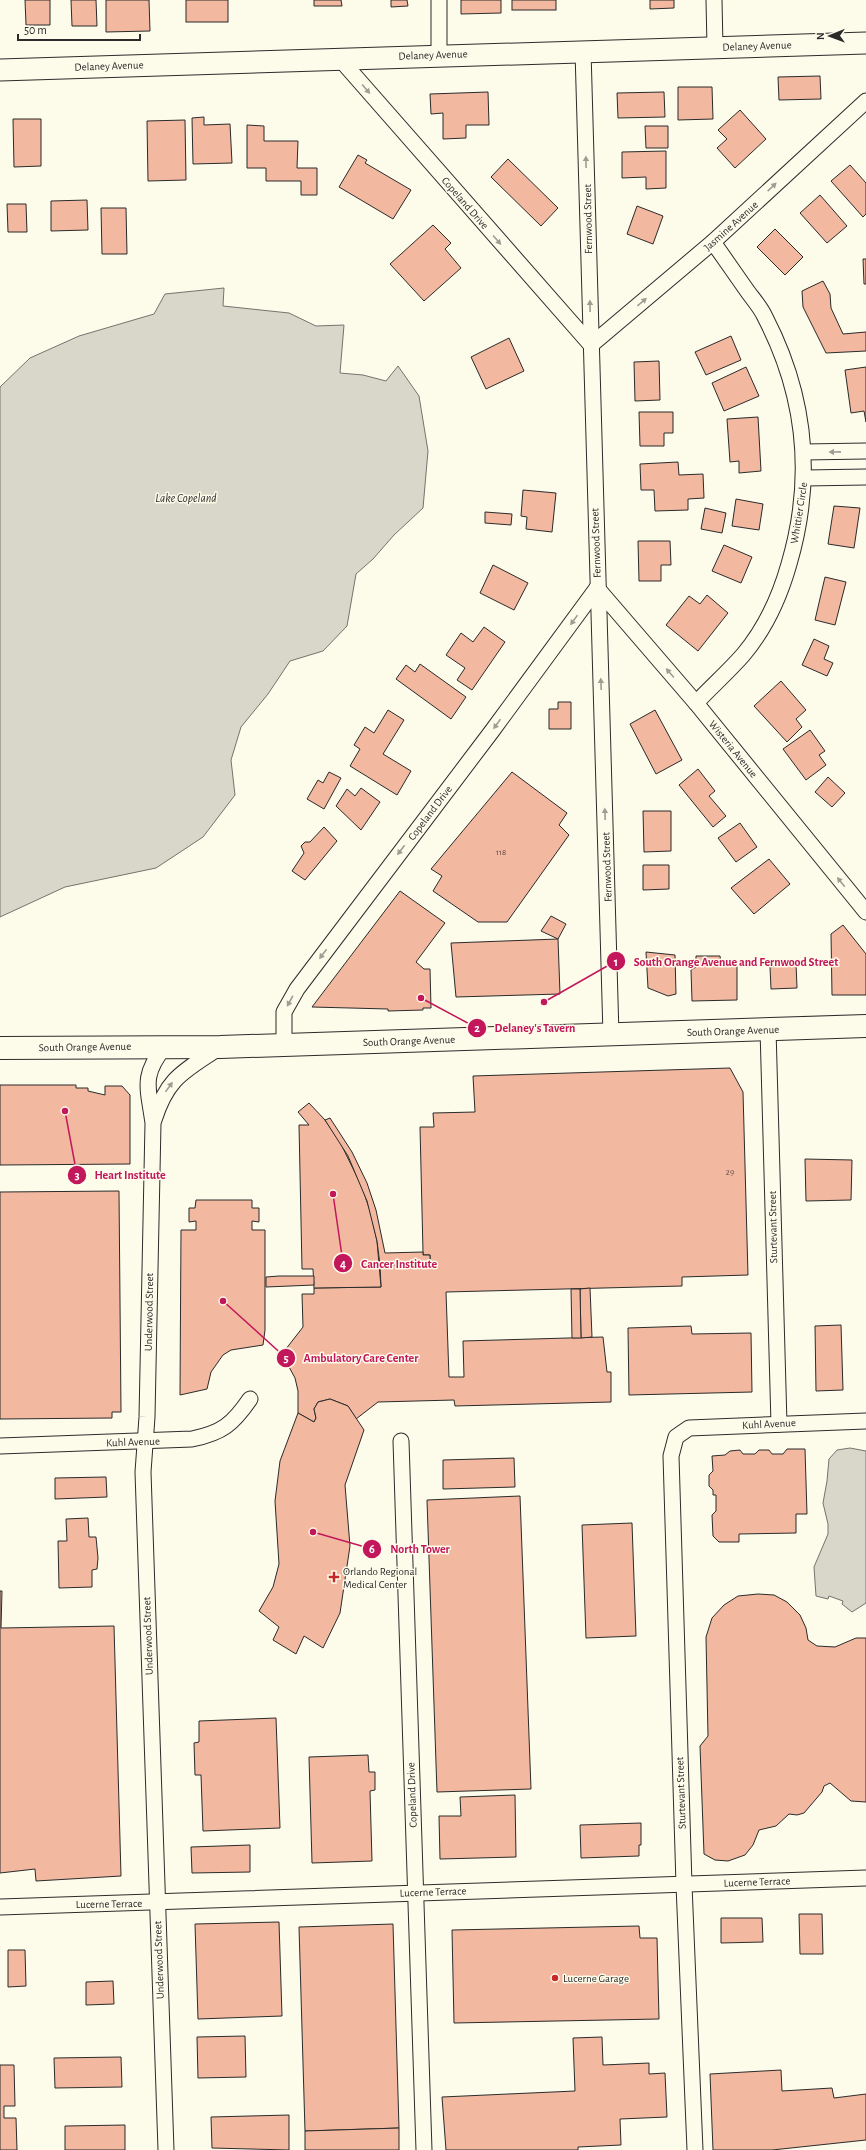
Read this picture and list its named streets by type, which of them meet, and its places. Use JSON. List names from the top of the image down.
{
  "streets": {
    "main road": ["South Orange Avenue"],
    "street": [
      "Delaney Avenue",
      "Copeland Drive",
      "Fernwood Street",
      "Jasmine Avenue",
      "Whittier Circle",
      "Wisteria Avenue",
      "Sturtevant Street",
      "Underwood Street",
      "Kuhl Avenue",
      "Lucerne Terrace"
    ]
  },
  "crossings": [
    ["Delaney Avenue", "Copeland Drive"],
    ["Delaney Avenue", "Fernwood Street"],
    ["Copeland Drive", "Fernwood Street"],
    ["Copeland Drive", "Jasmine Avenue"],
    ["Copeland Drive", "Wisteria Avenue"],
    ["Copeland Drive", "South Orange Avenue"],
    ["Copeland Drive", "Lucerne Terrace"],
    ["Fernwood Street", "Jasmine Avenue"],
    ["Fernwood Street", "Wisteria Avenue"],
    ["Fernwood Street", "South Orange Avenue"],
    ["Jasmine Avenue", "Whittier Circle"],
    ["Whittier Circle", "Wisteria Avenue"],
    ["South Orange Avenue", "Sturtevant Street"],
    ["South Orange Avenue", "Underwood Street"],
    ["Sturtevant Street", "Kuhl Avenue"],
    ["Sturtevant Street", "Lucerne Terrace"],
    ["Underwood Street", "Kuhl Avenue"],
    ["Underwood Street", "Lucerne Terrace"]
  ],
  "one_way": ["Fernwood Street", "Jasmine Avenue", "Wisteria Avenue"],
  "water": ["Lake Copeland"],
  "places": {
    "other": [
      "Delaney's Tavern",
      "South Orange Avenue and Fernwood Street",
      "Heart Institute",
      "Cancer Institute",
      "Ambulatory Care Center",
      "North Tower",
      "Lucerne Garage"
    ],
    "health": ["Orlando Regional Medical Center"]
  },
  "house_numbers": ["118", "29"],
  "scale_bar": "50 m",
  "north": "left"
}
